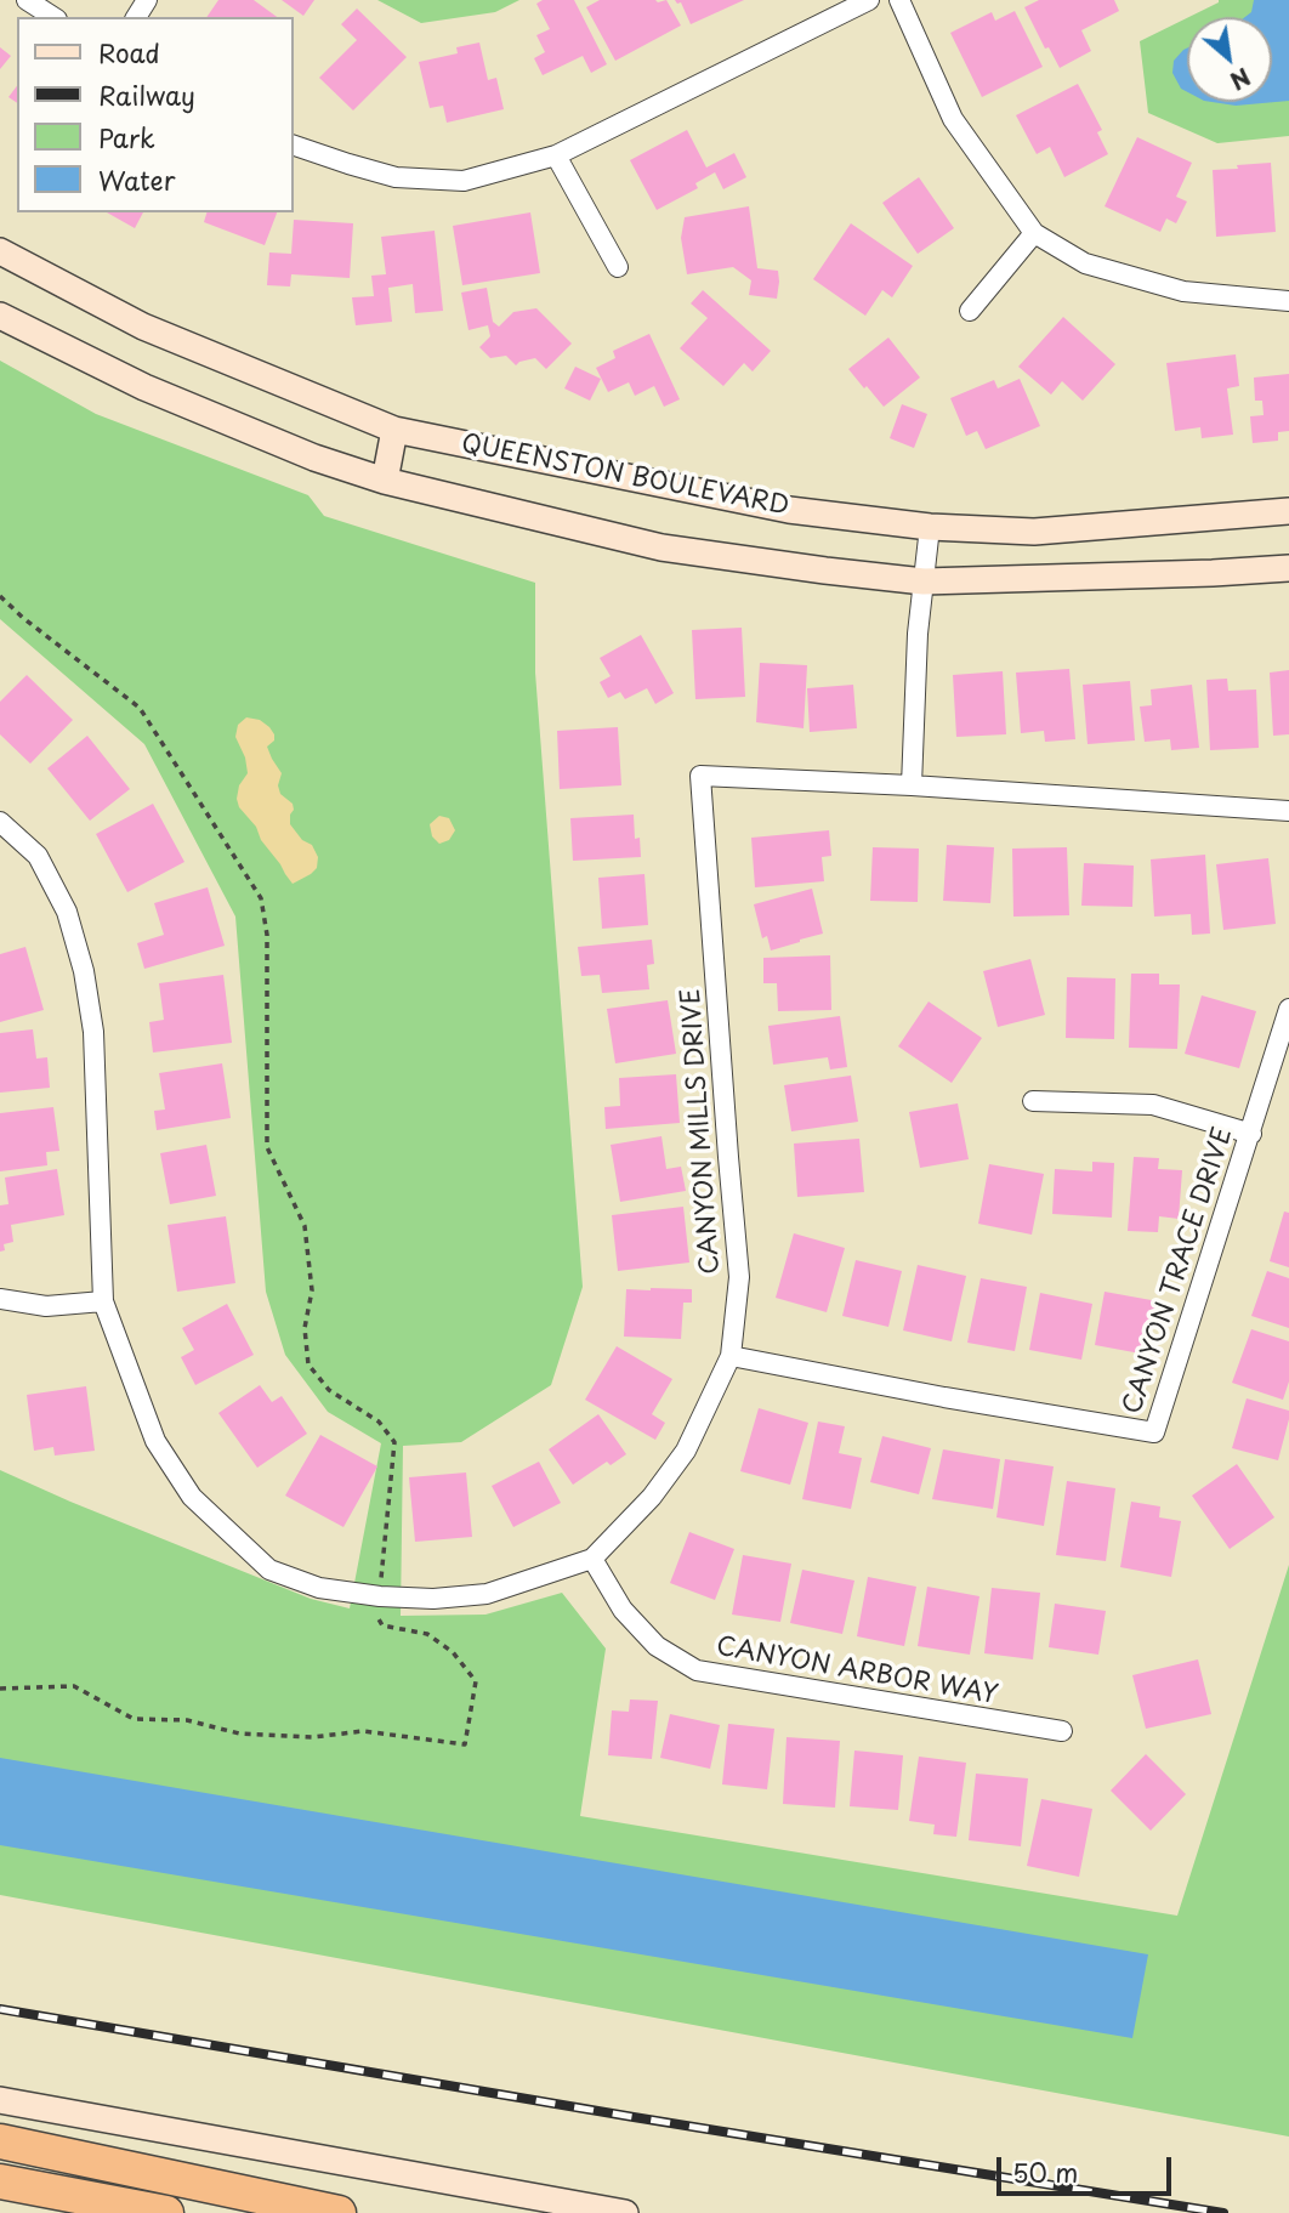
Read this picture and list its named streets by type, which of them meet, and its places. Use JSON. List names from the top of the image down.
{
  "streets": {
    "main road": ["QUEENSTON BOULEVARD"],
    "street": ["CANYON MILLS DRIVE", "CANYON TRACE DRIVE", "CANYON ARBOR WAY"]
  },
  "crossings": [
    ["CANYON MILLS DRIVE", "CANYON TRACE DRIVE"],
    ["CANYON MILLS DRIVE", "CANYON ARBOR WAY"]
  ],
  "legend": [
    "Road",
    "Railway",
    "Park",
    "Water"
  ],
  "scale_bar": "50 m",
  "north": "bottom right"
}
